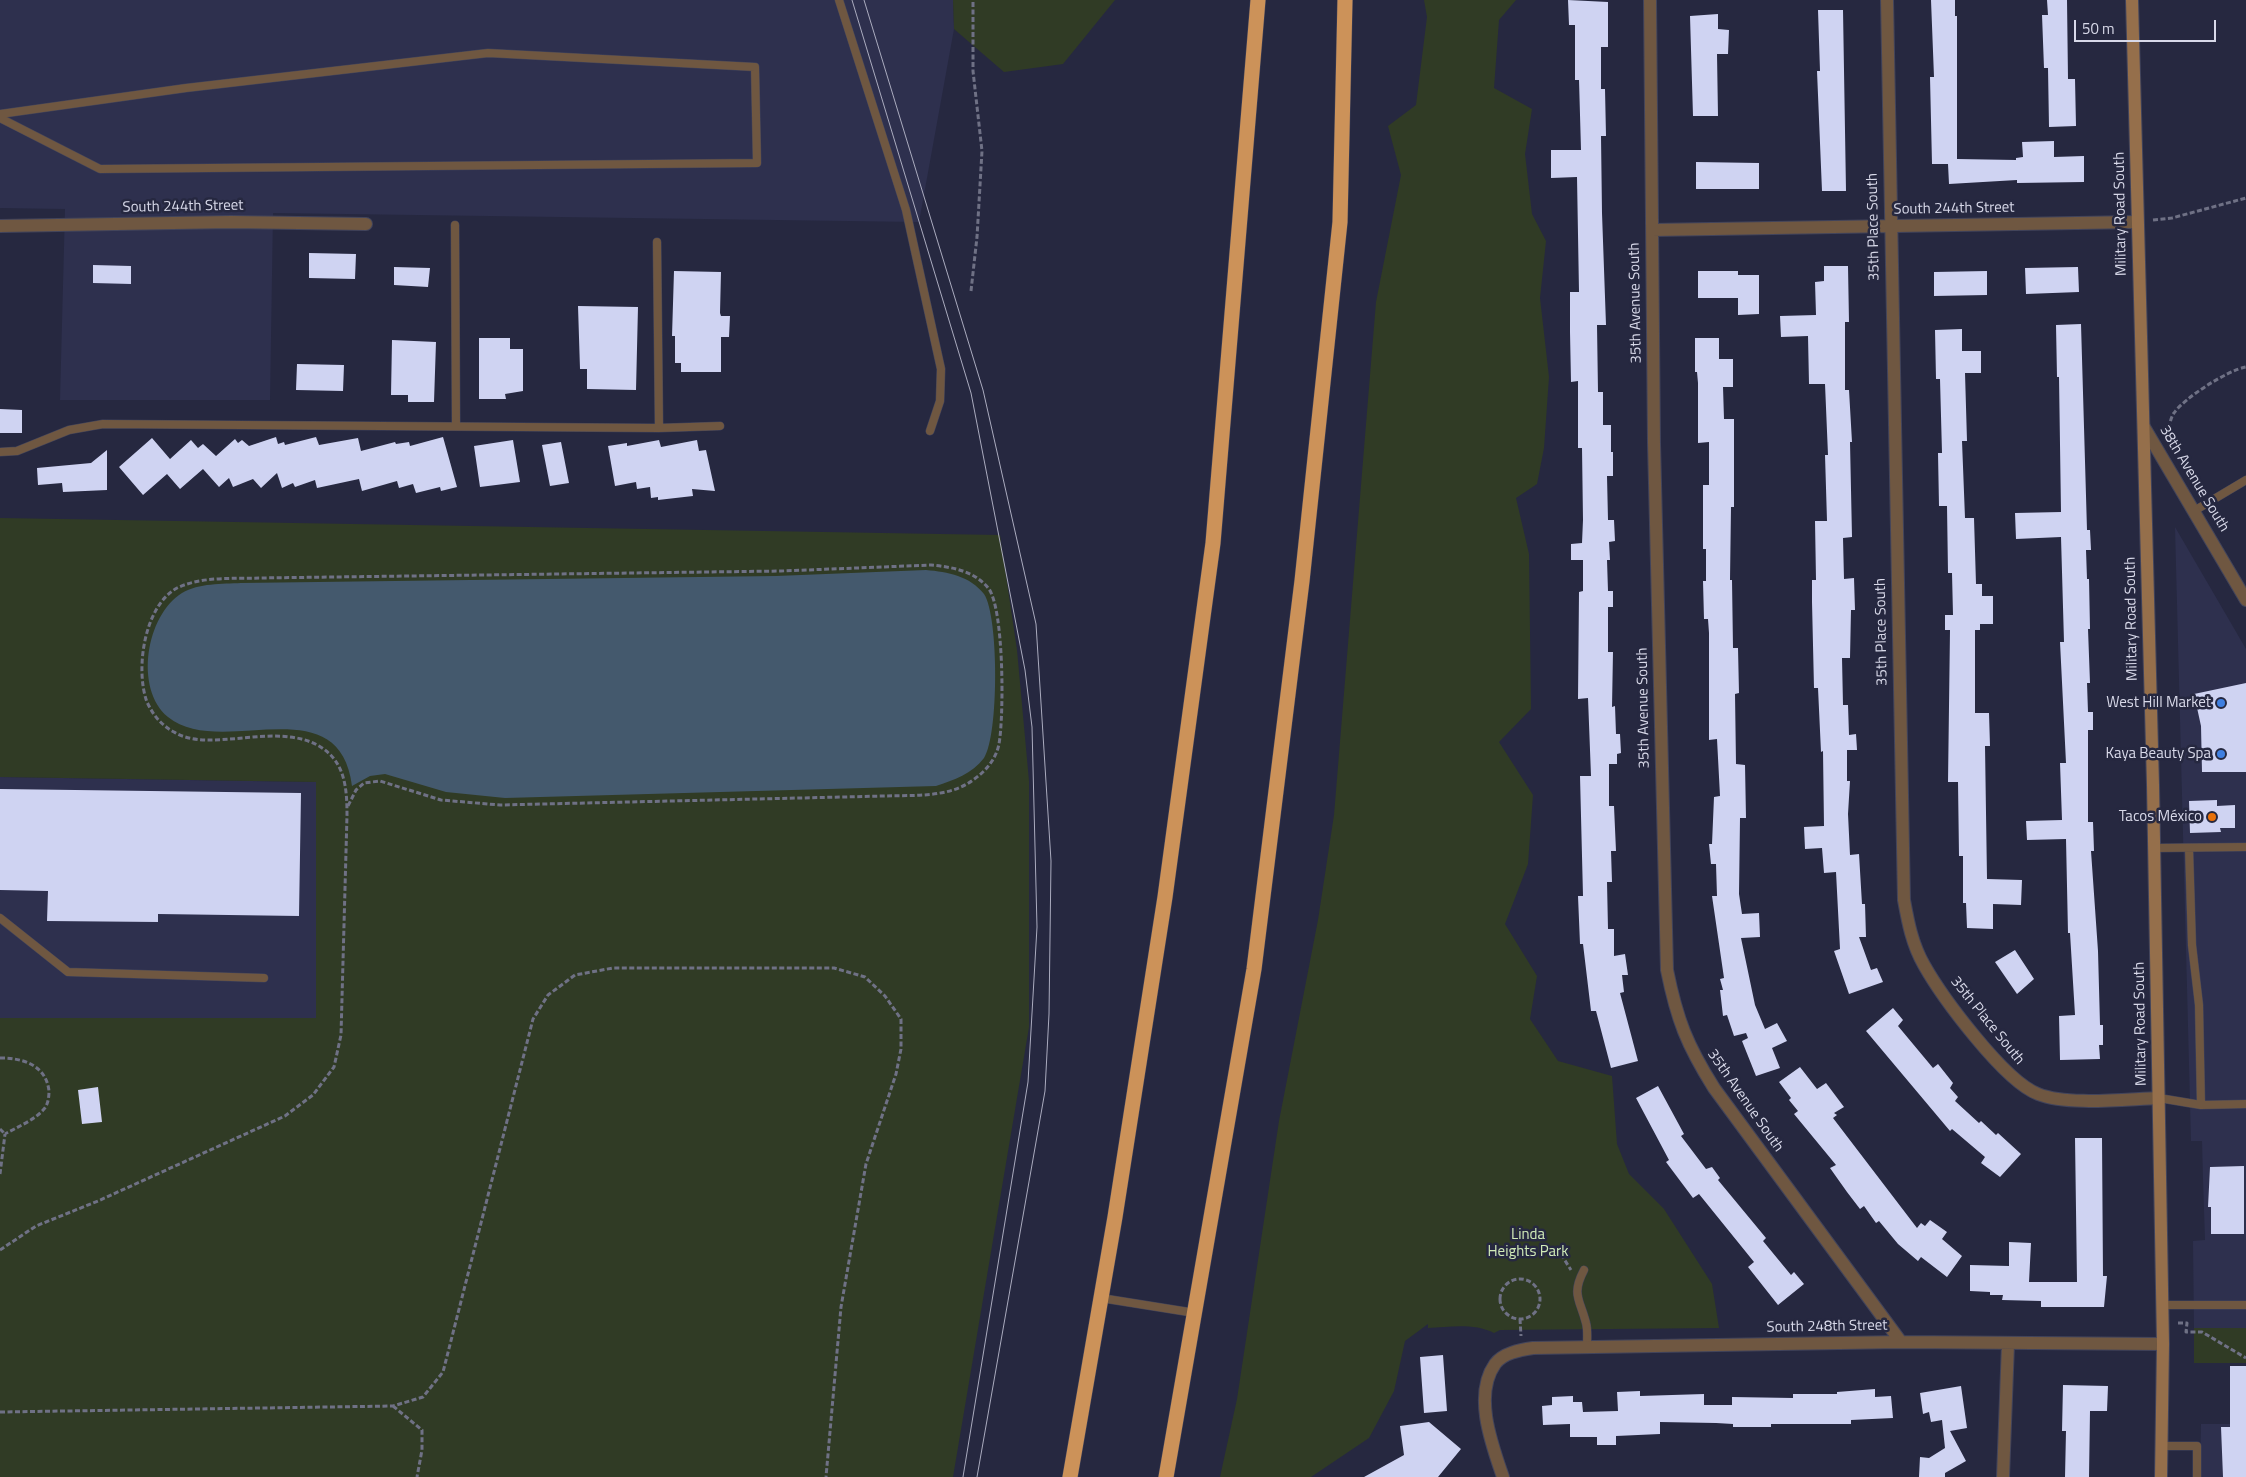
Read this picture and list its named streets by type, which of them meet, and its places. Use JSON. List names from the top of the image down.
{
  "streets": {
    "main road": ["Military Road South"],
    "street": [
      "South 244th Street",
      "35th Place South",
      "35th Avenue South",
      "38th Avenue South",
      "South 248th Street"
    ]
  },
  "crossings": [
    ["South 244th Street", "Military Road South"],
    ["South 244th Street", "35th Place South"],
    ["South 244th Street", "35th Avenue South"],
    ["Military Road South", "35th Place South"],
    ["Military Road South", "38th Avenue South"],
    ["Military Road South", "South 248th Street"],
    ["35th Avenue South", "South 248th Street"]
  ],
  "parks": ["Linda Heights Park"],
  "places": ["West Hill Market", "Kaya Beauty Spa", "Tacos México"],
  "scale_bar": "50 m"
}
